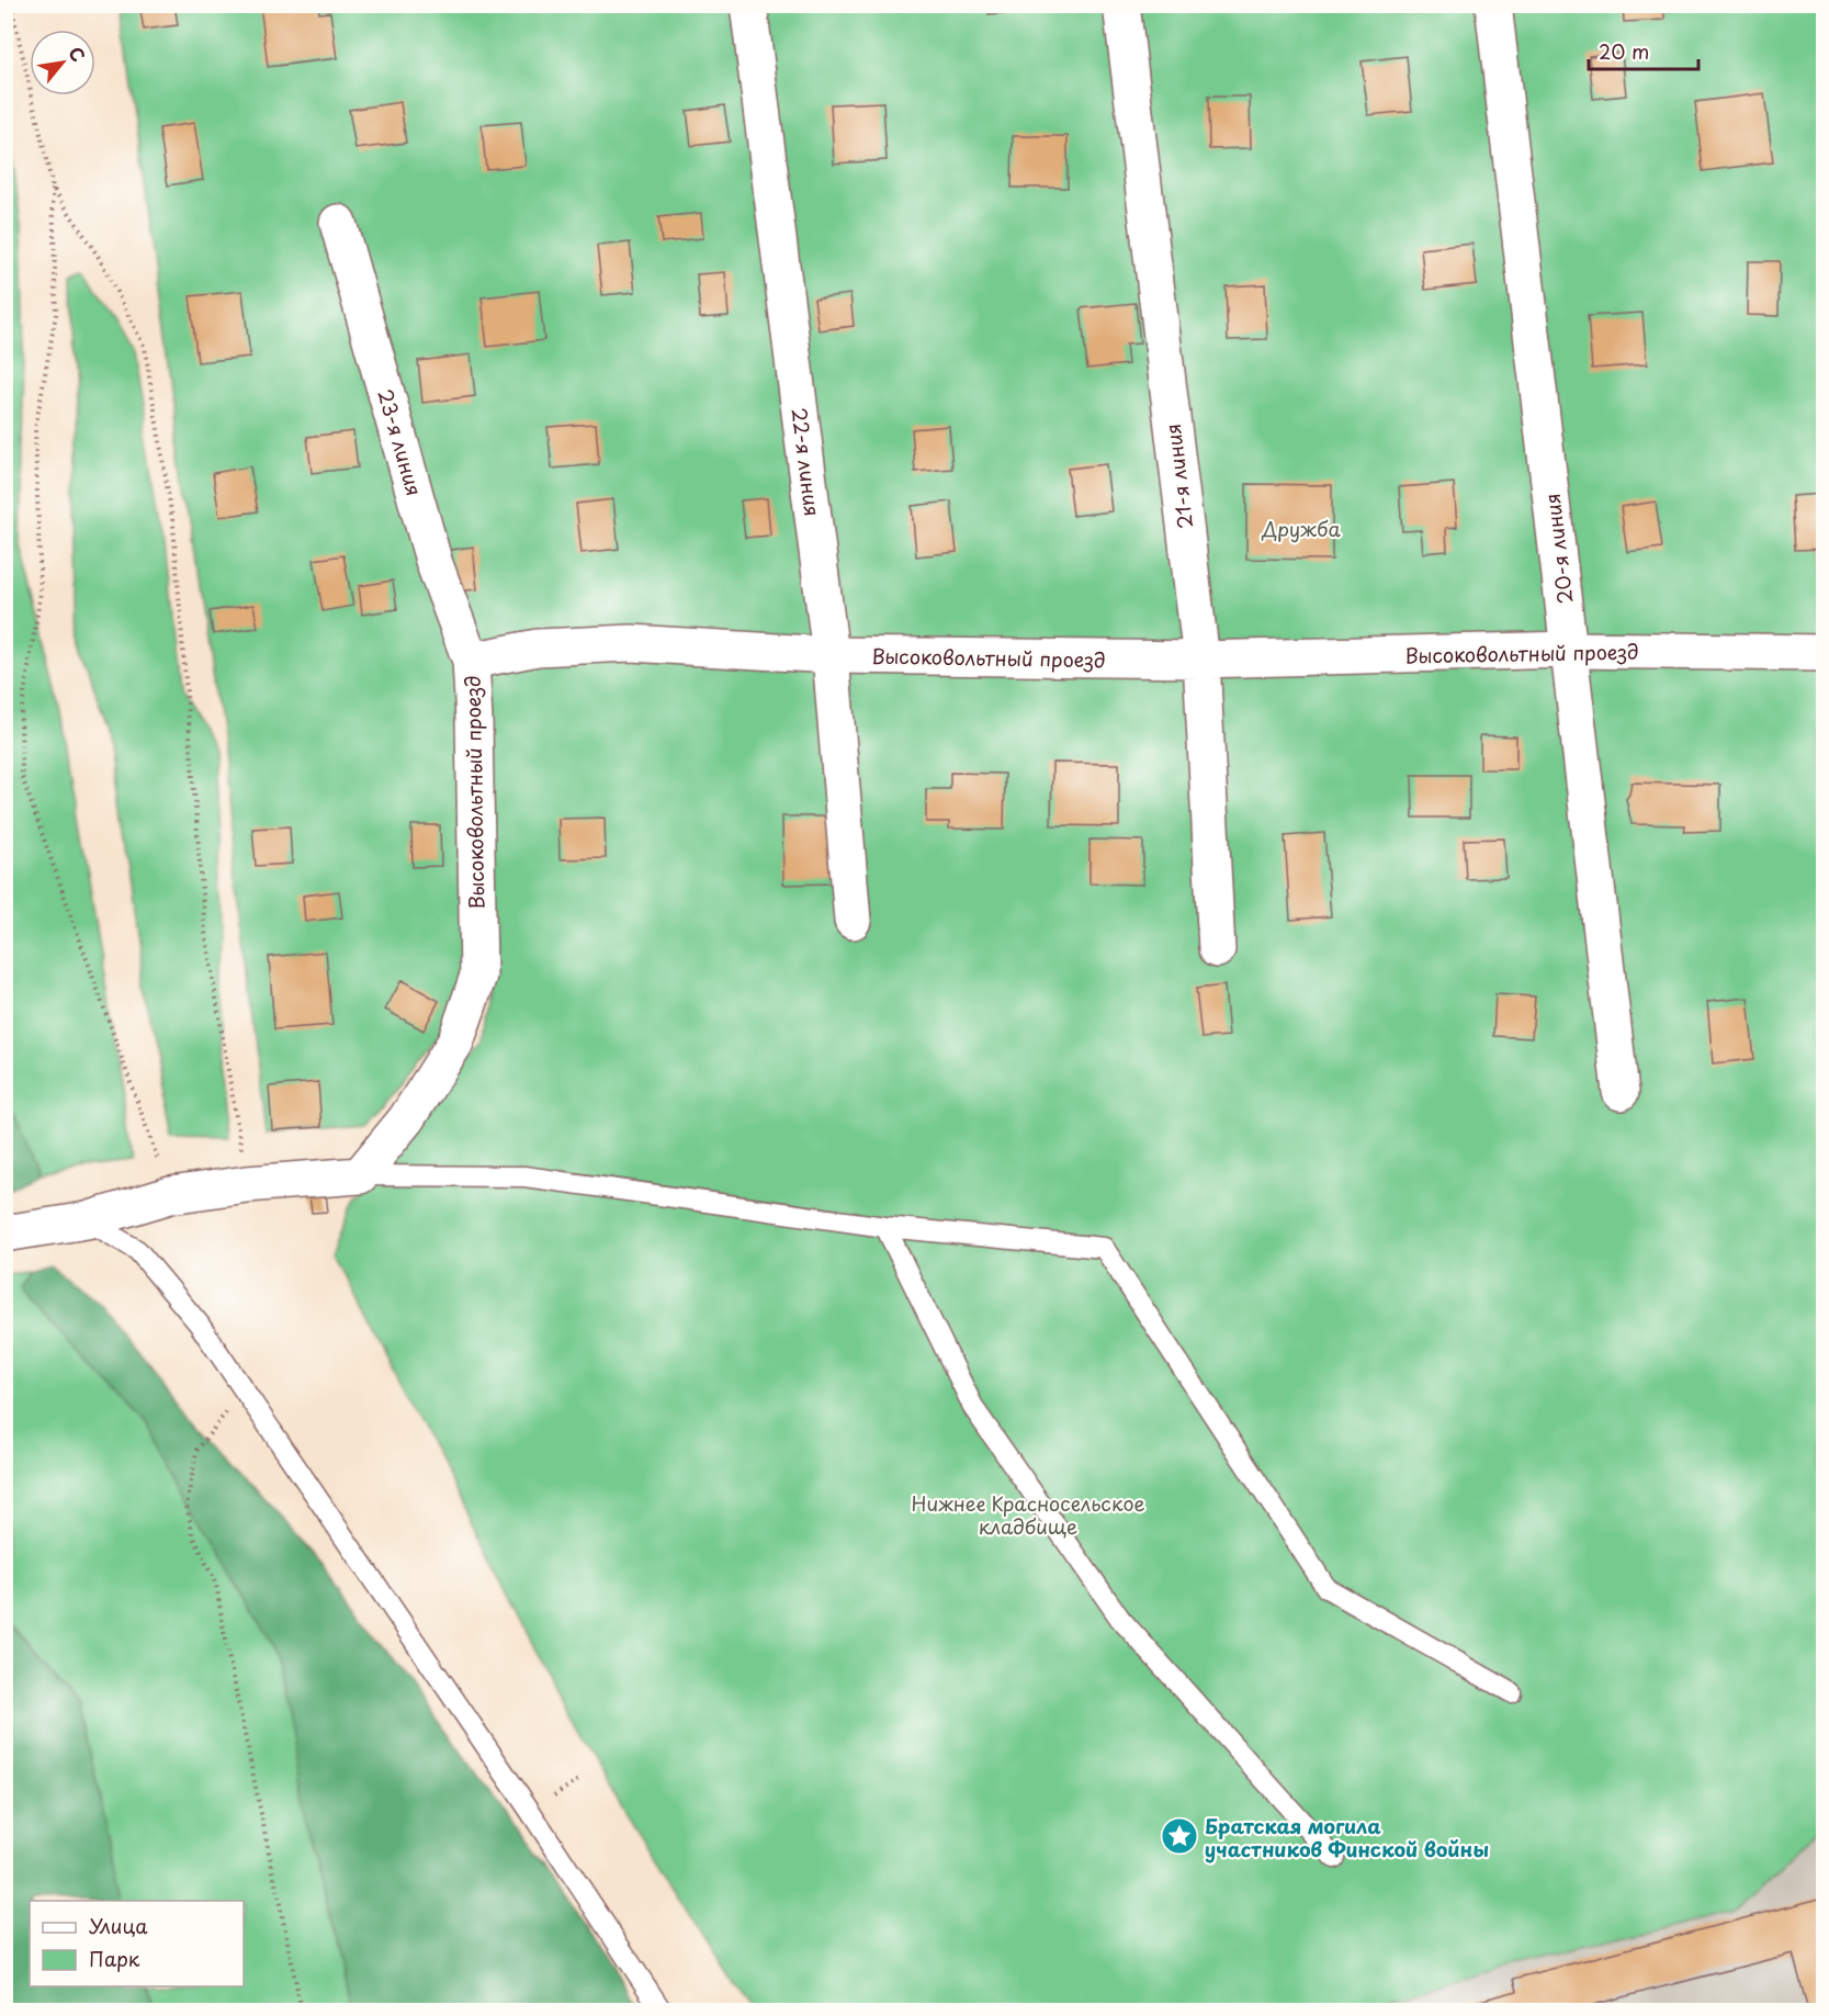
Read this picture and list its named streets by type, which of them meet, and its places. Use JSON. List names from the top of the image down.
{
  "streets": {
    "street": [
      "23-я линия",
      "22-я линия",
      "21-я линия",
      "20-я линия",
      "Высоковольтный проезд"
    ]
  },
  "crossings": [
    ["23-я линия", "Высоковольтный проезд"],
    ["22-я линия", "Высоковольтный проезд"],
    ["21-я линия", "Высоковольтный проезд"],
    ["20-я линия", "Высоковольтный проезд"]
  ],
  "parks": ["Дружба", "Нижнее Красносельское кладбище"],
  "places": {
    "place": ["Братская могила участников Финской войны"]
  },
  "legend": ["Улица", "Парк"],
  "scale_bar": "20 m",
  "north": "top right"
}
